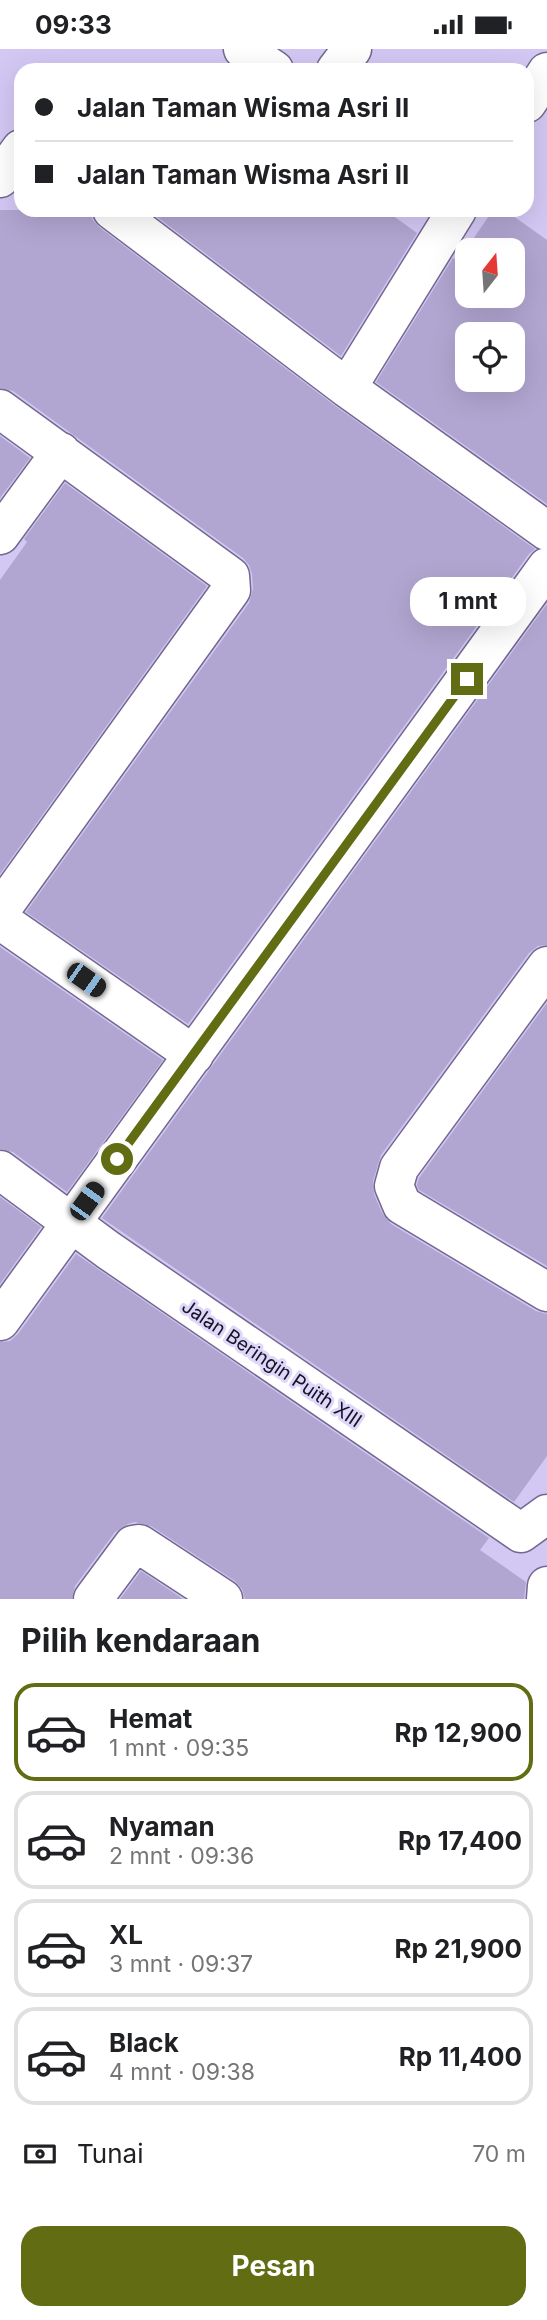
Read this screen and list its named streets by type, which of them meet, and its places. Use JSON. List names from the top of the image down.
{
  "streets": {
    "street": ["Jalan Beringin Puith XIII"]
  },
  "north": "top",
  "page": {
    "status": "09:33",
    "banner": ["Jalan Taman Wisma Asri II", "Jalan Taman Wisma Asri II"],
    "bubble": "1 mnt",
    "heading": "Pilih kendaraan",
    "list": [
      {
        "name": "Hemat",
        "note": "1 mnt · 09:35",
        "value": "Rp 12,900"
      },
      {
        "name": "Nyaman",
        "note": "2 mnt · 09:36",
        "value": "Rp 17,400"
      },
      {
        "name": "XL",
        "note": "3 mnt · 09:37",
        "value": "Rp 21,900"
      },
      {
        "name": "Black",
        "note": "4 mnt · 09:38",
        "value": "Rp 11,400"
      }
    ],
    "pay": ["Tunai", "70 m"],
    "buttons": "Pesan"
  }
}
